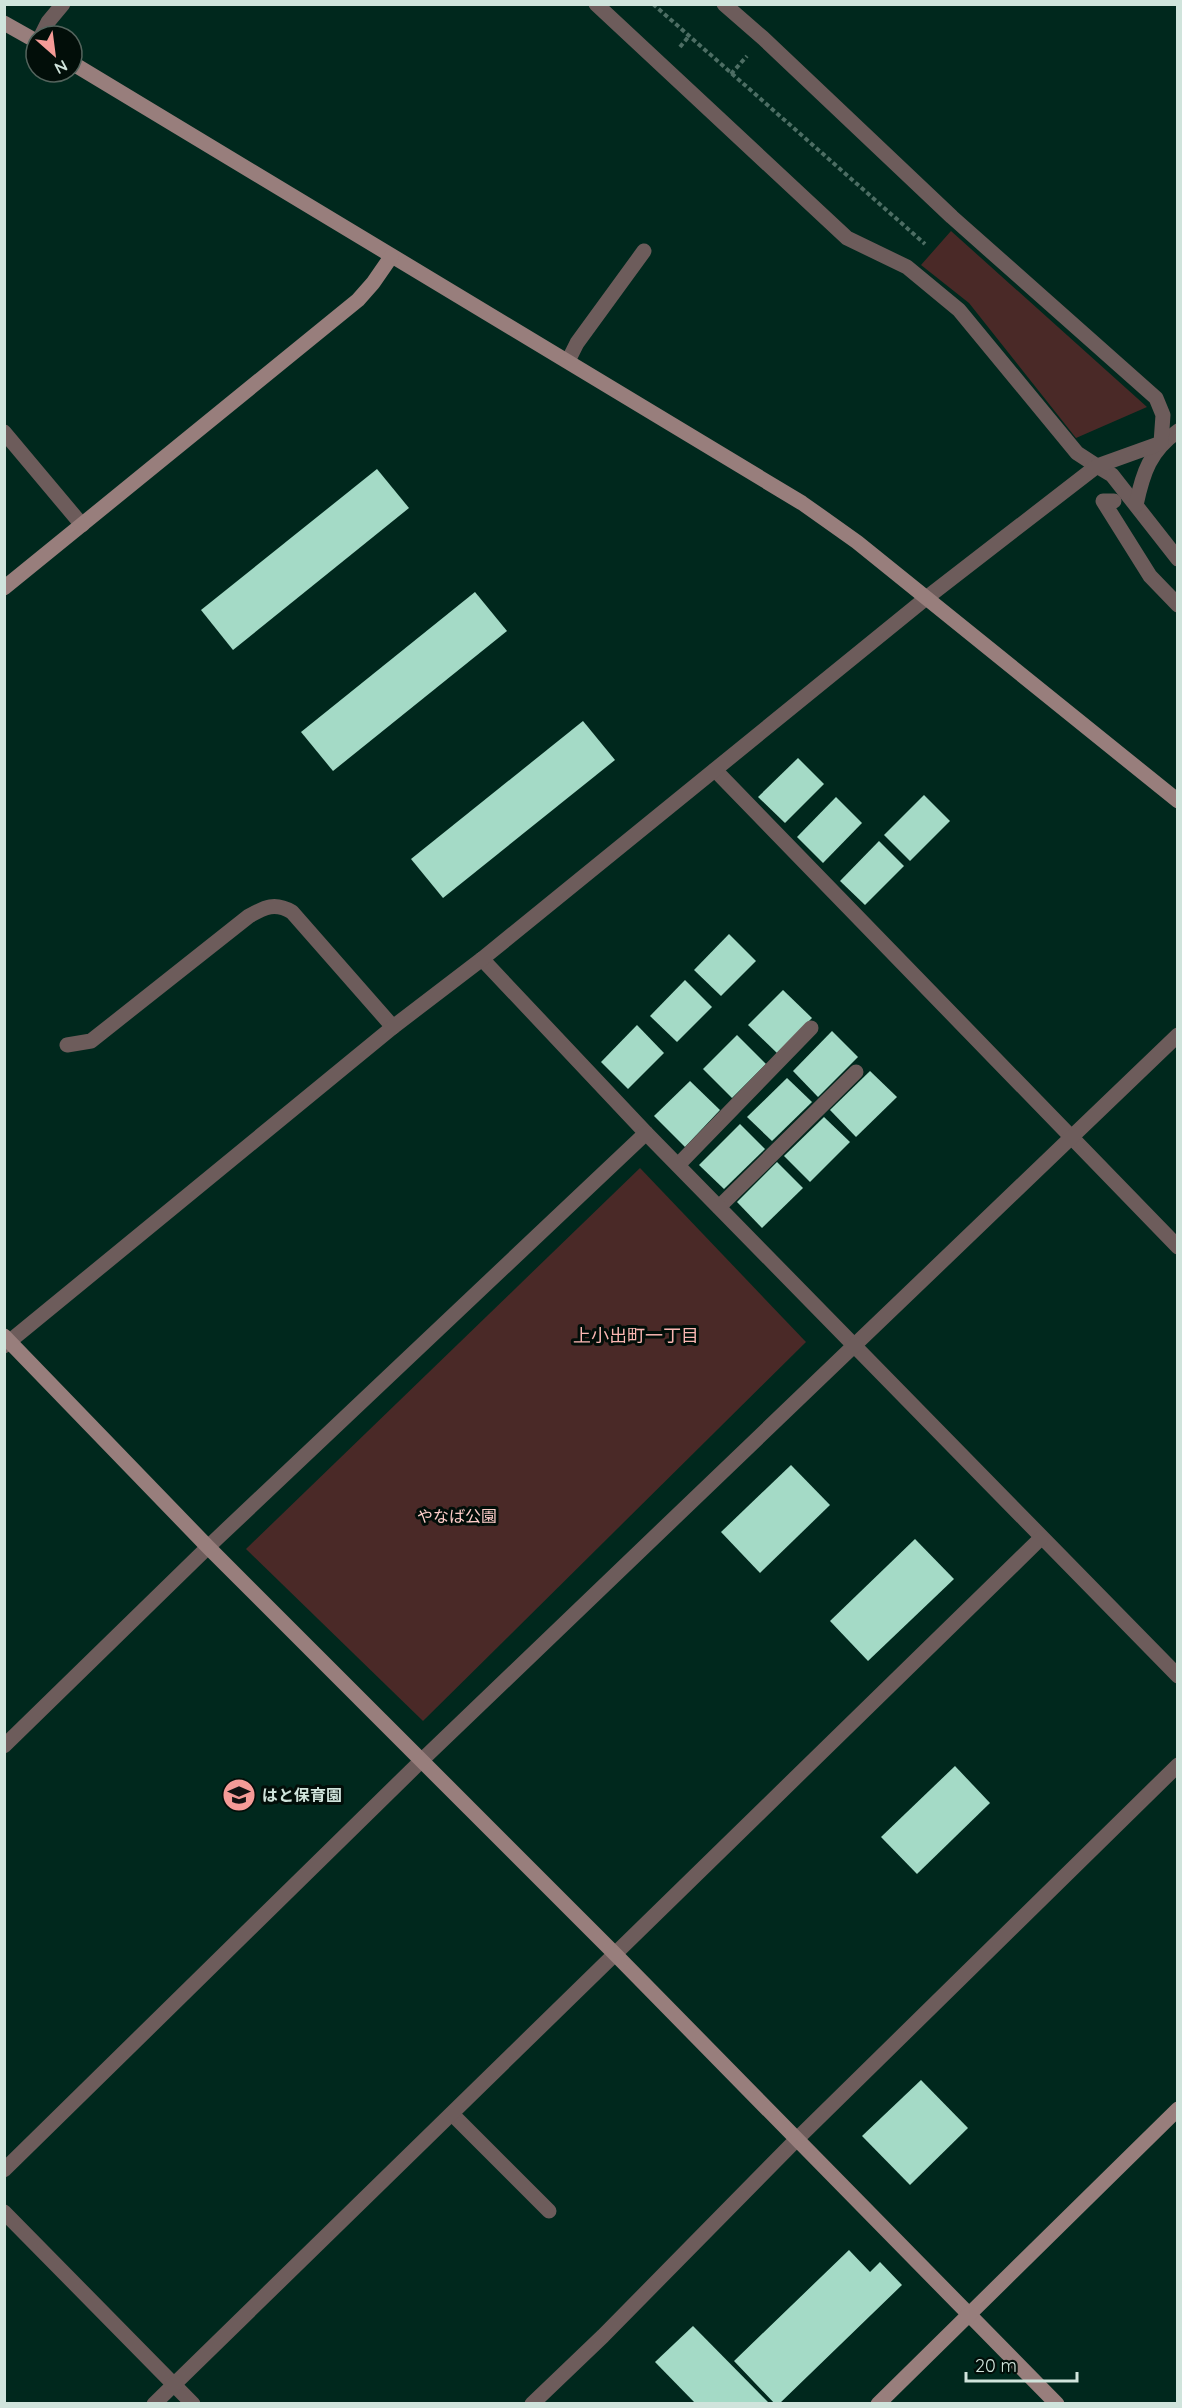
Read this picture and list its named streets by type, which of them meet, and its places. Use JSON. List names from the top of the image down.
{
  "districts": ["上小出町一丁目"],
  "parks": ["やなば公園"],
  "places": {
    "school or university": ["はと保育園"]
  },
  "scale_bar": "20 m",
  "north": "bottom right"
}
